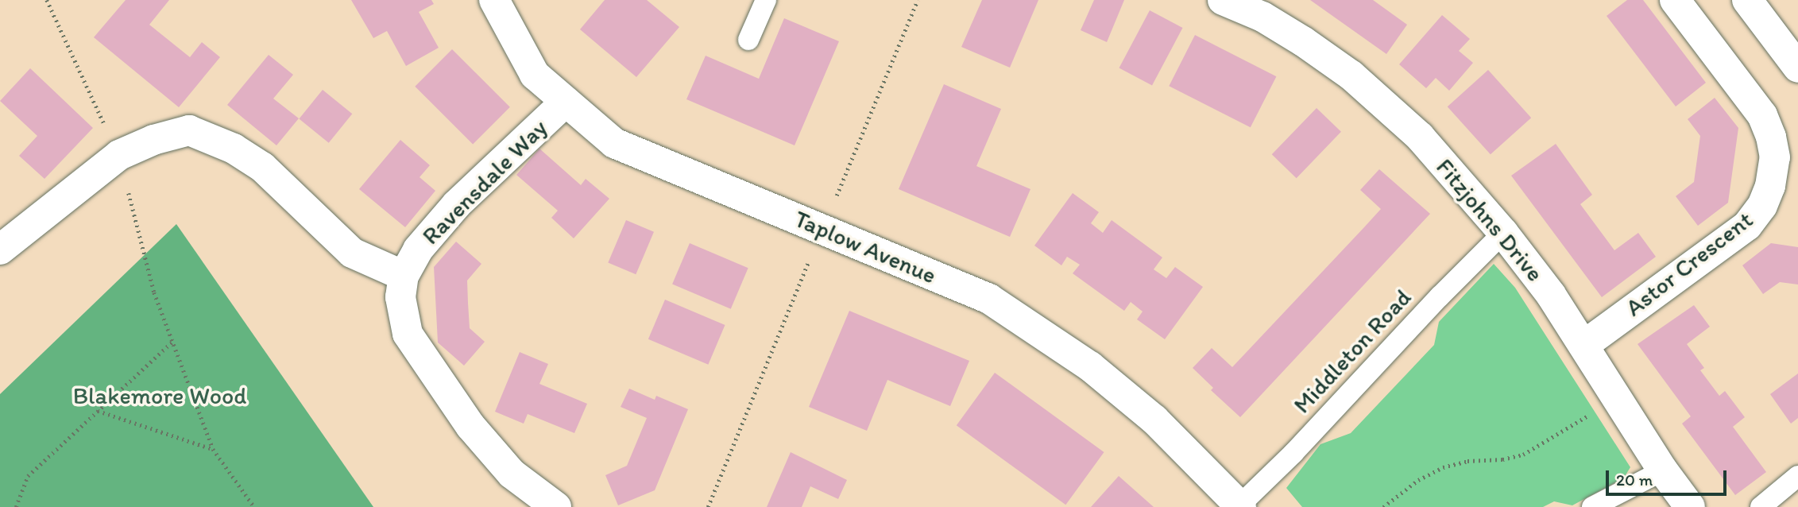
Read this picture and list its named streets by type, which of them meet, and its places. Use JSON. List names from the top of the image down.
{
  "streets": {
    "street": [
      "Ravensdale Way",
      "Fitzjohns Drive",
      "Taplow Avenue",
      "Astor Crescent"
    ],
    "lane": ["Middleton Road"]
  },
  "crossings": [
    ["Ravensdale Way", "Taplow Avenue"],
    ["Fitzjohns Drive", "Astor Crescent"],
    ["Fitzjohns Drive", "Middleton Road"],
    ["Taplow Avenue", "Middleton Road"]
  ],
  "parks": ["Blakemore Wood"],
  "scale_bar": "20 m"
}
